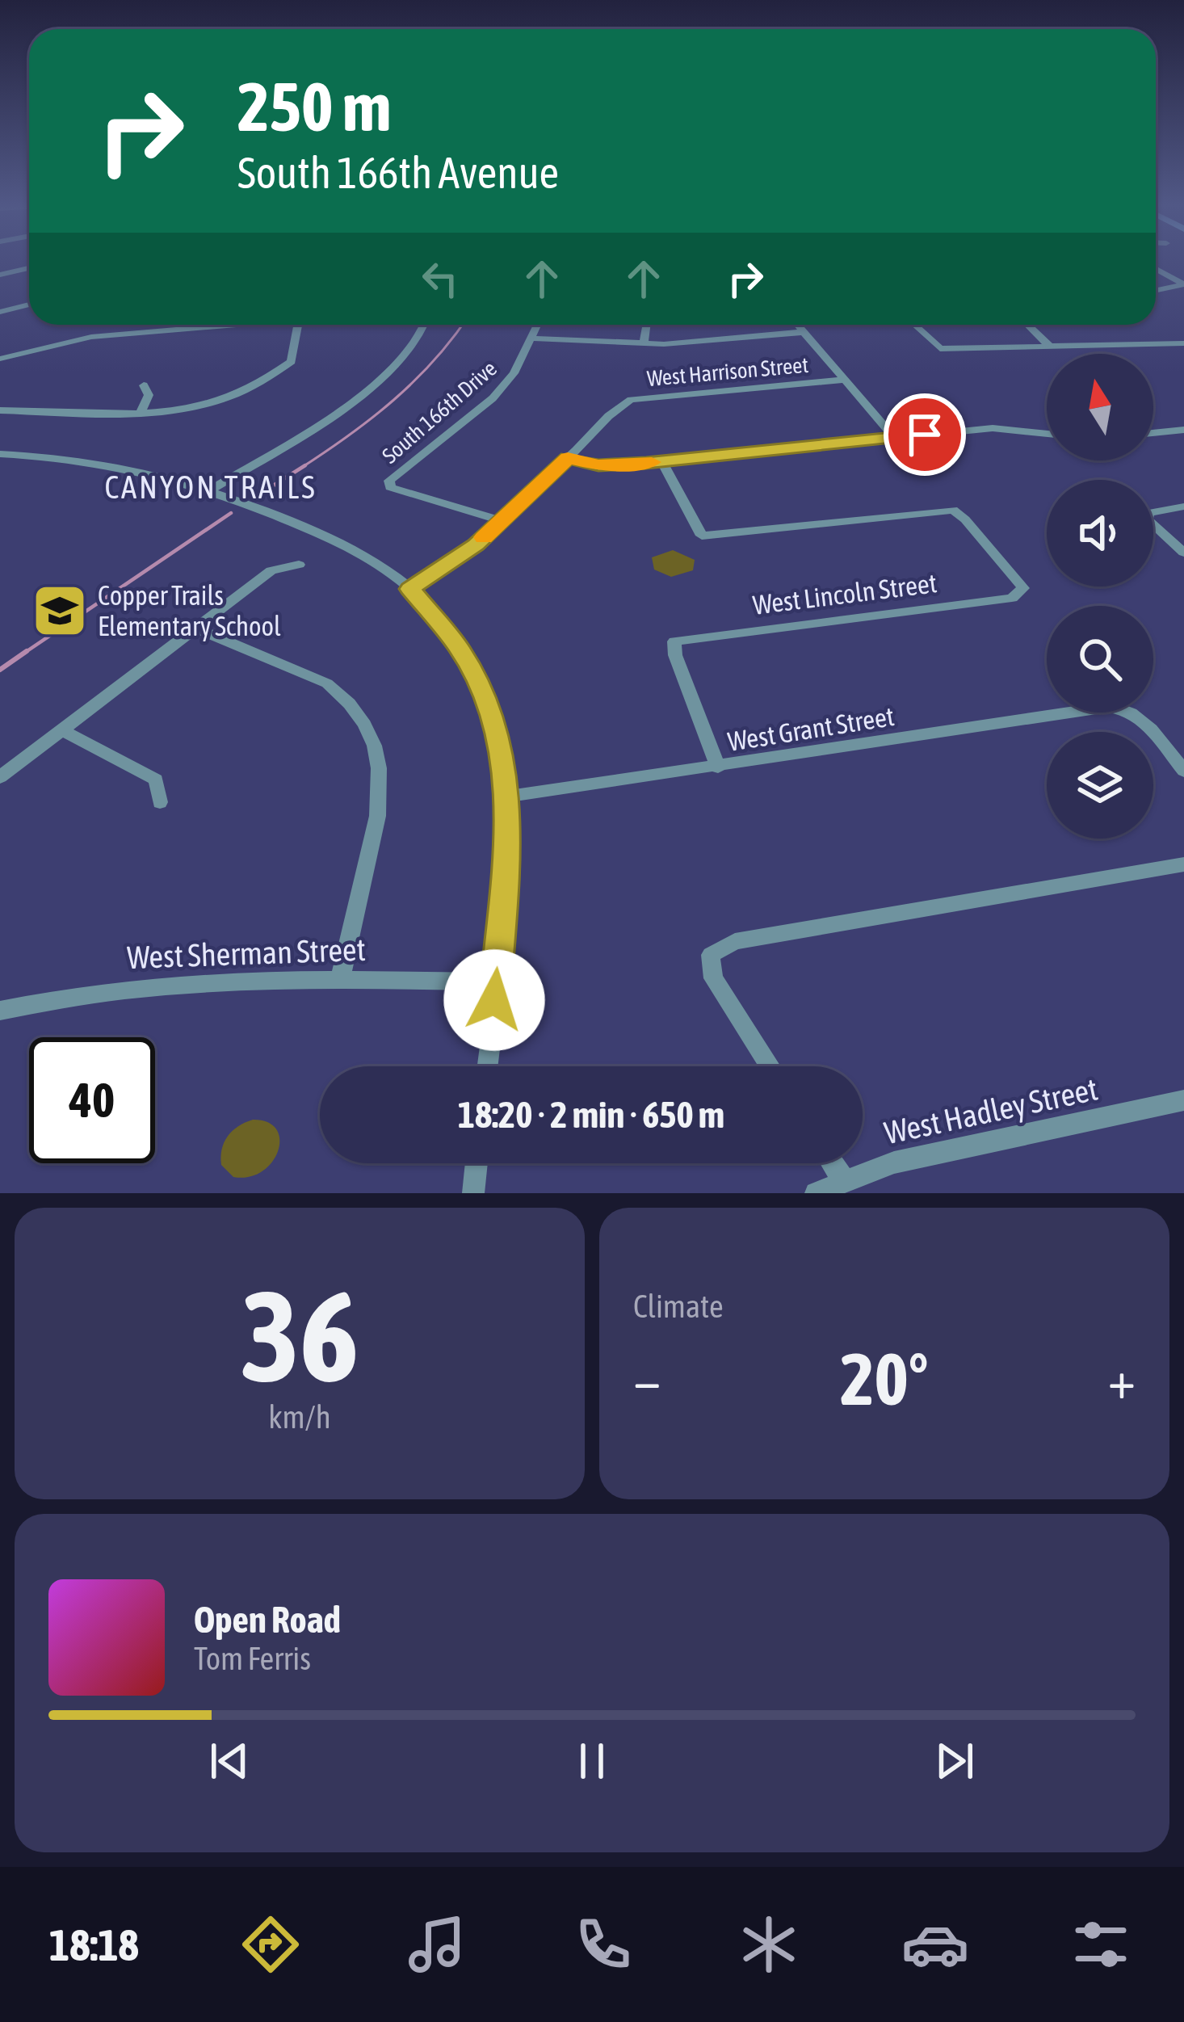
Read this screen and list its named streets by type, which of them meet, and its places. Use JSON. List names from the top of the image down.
{
  "streets": {
    "street": [
      "West Harrison Street",
      "South 166th Drive",
      "West Lincoln Street",
      "West Grant Street",
      "West Sherman Street",
      "West Hadley Street"
    ]
  },
  "crossings": [
    ["West Lincoln Street", "West Grant Street"]
  ],
  "districts": ["CANYON TRAILS"],
  "places": {
    "school or university": ["Copper Trails Elementary School"]
  },
  "north": "top",
  "page": {
    "turn": ["250 m", "South 166th Avenue"],
    "limit": "40",
    "trip": "18:20 · 2 min · 650 m",
    "tile": [
      ["36", "km/h"],
      "Climate"
    ],
    "heat": ["−", "20°", "+"],
    "song": ["Open Road", "Tom Ferris"],
    "tabs": "18:18"
  }
}
